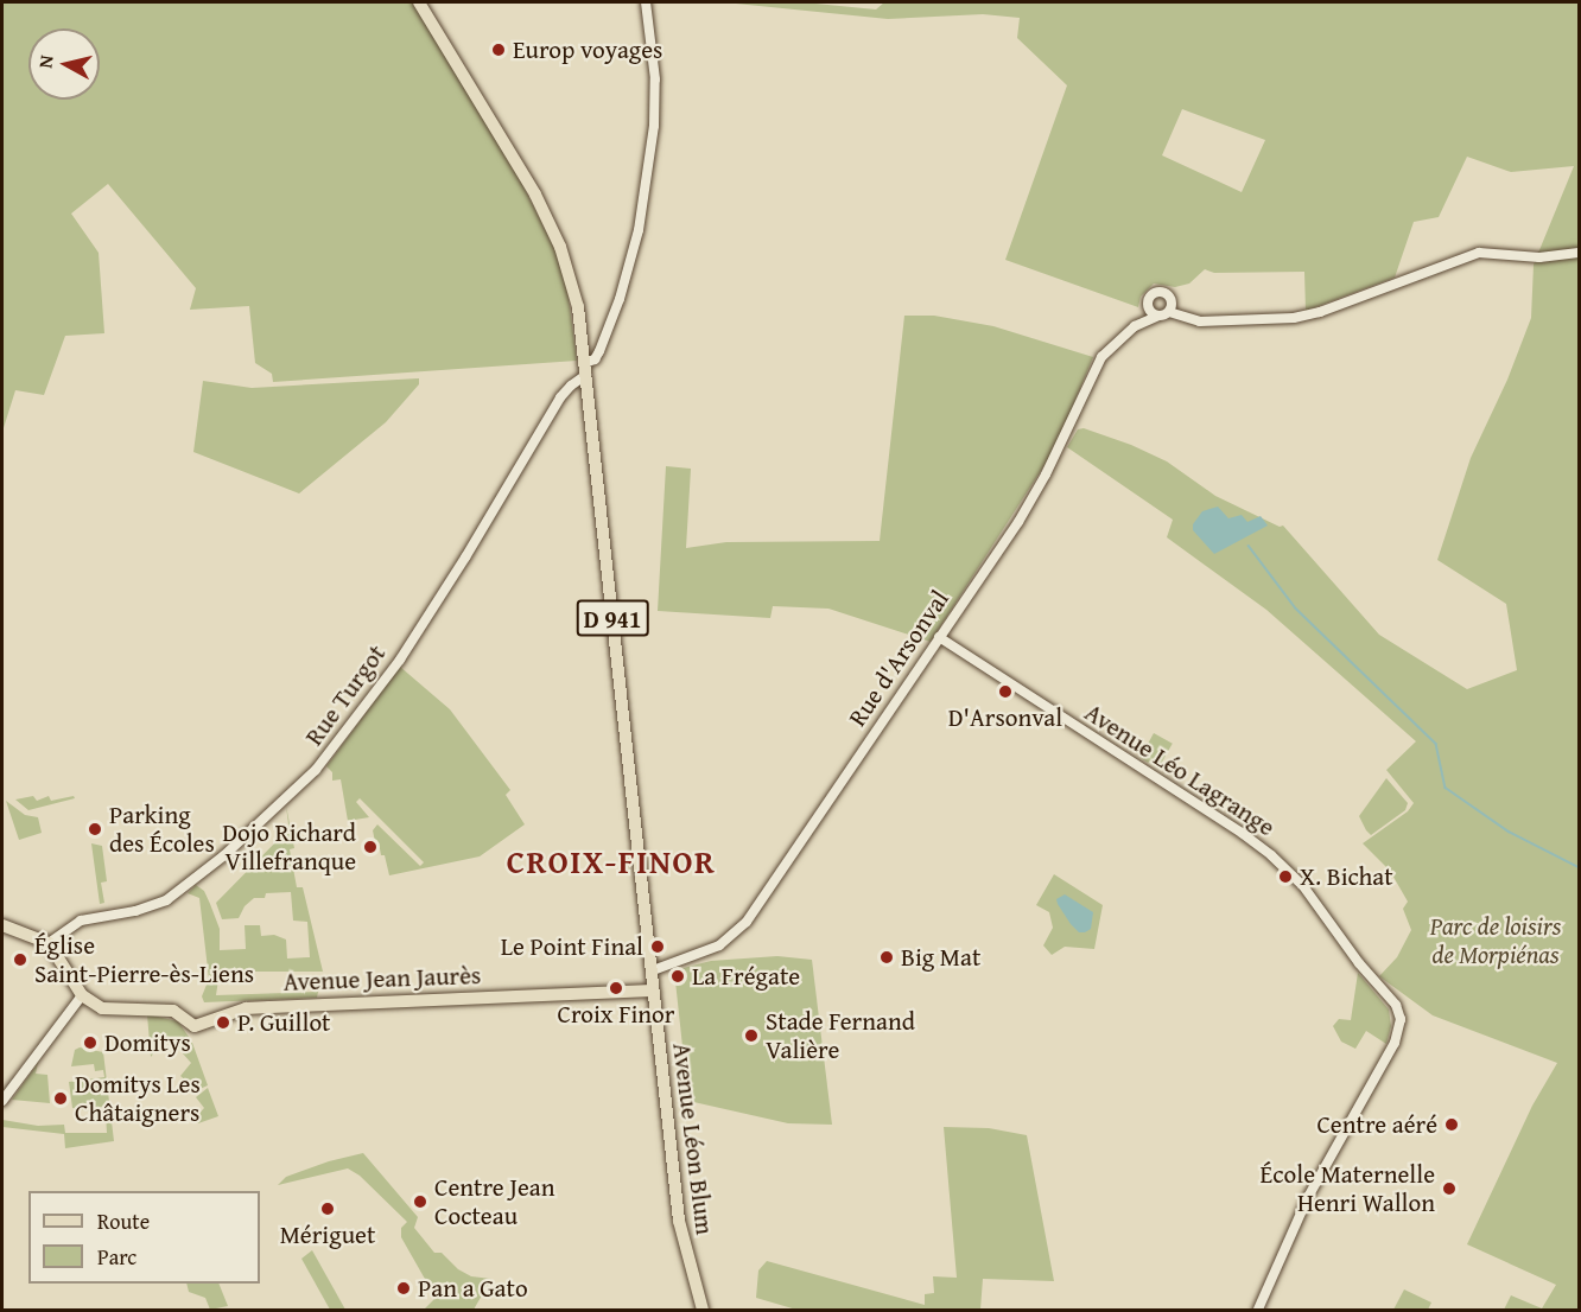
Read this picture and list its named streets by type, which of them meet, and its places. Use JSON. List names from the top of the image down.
{
  "streets": {
    "main road": ["D 941", "Avenue Jean Jaurès", "Avenue Léon Blum"],
    "street": ["Rue d'Arsonval", "Rue Turgot", "Avenue Léo Lagrange"]
  },
  "crossings": [
    ["D 941", "Rue d'Arsonval"],
    ["D 941", "Rue Turgot"],
    ["D 941", "Avenue Léon Blum"],
    ["Rue d'Arsonval", "Avenue Léo Lagrange"],
    ["Rue d'Arsonval", "Avenue Léon Blum"],
    ["Avenue Jean Jaurès", "Avenue Léon Blum"]
  ],
  "districts": ["CROIX-FINOR"],
  "parks": ["Parc de loisirs de Morpiénas"],
  "places": [
    "Europ voyages",
    "D'Arsonval",
    "Parking des Écoles",
    "Dojo Richard Villefranque",
    "X. Bichat",
    "Le Point Final",
    "Big Mat",
    "Église Saint-Pierre-ès-Liens",
    "La Frégate",
    "Croix Finor",
    "P. Guillot",
    "Stade Fernand Valière",
    "Domitys",
    "Domitys Les Châtaigners",
    "Centre aéré",
    "École Maternelle Henri Wallon",
    "Centre Jean Cocteau",
    "Mériguet",
    "Pan a Gato"
  ],
  "legend": ["Route", "Parc"],
  "north": "left"
}
